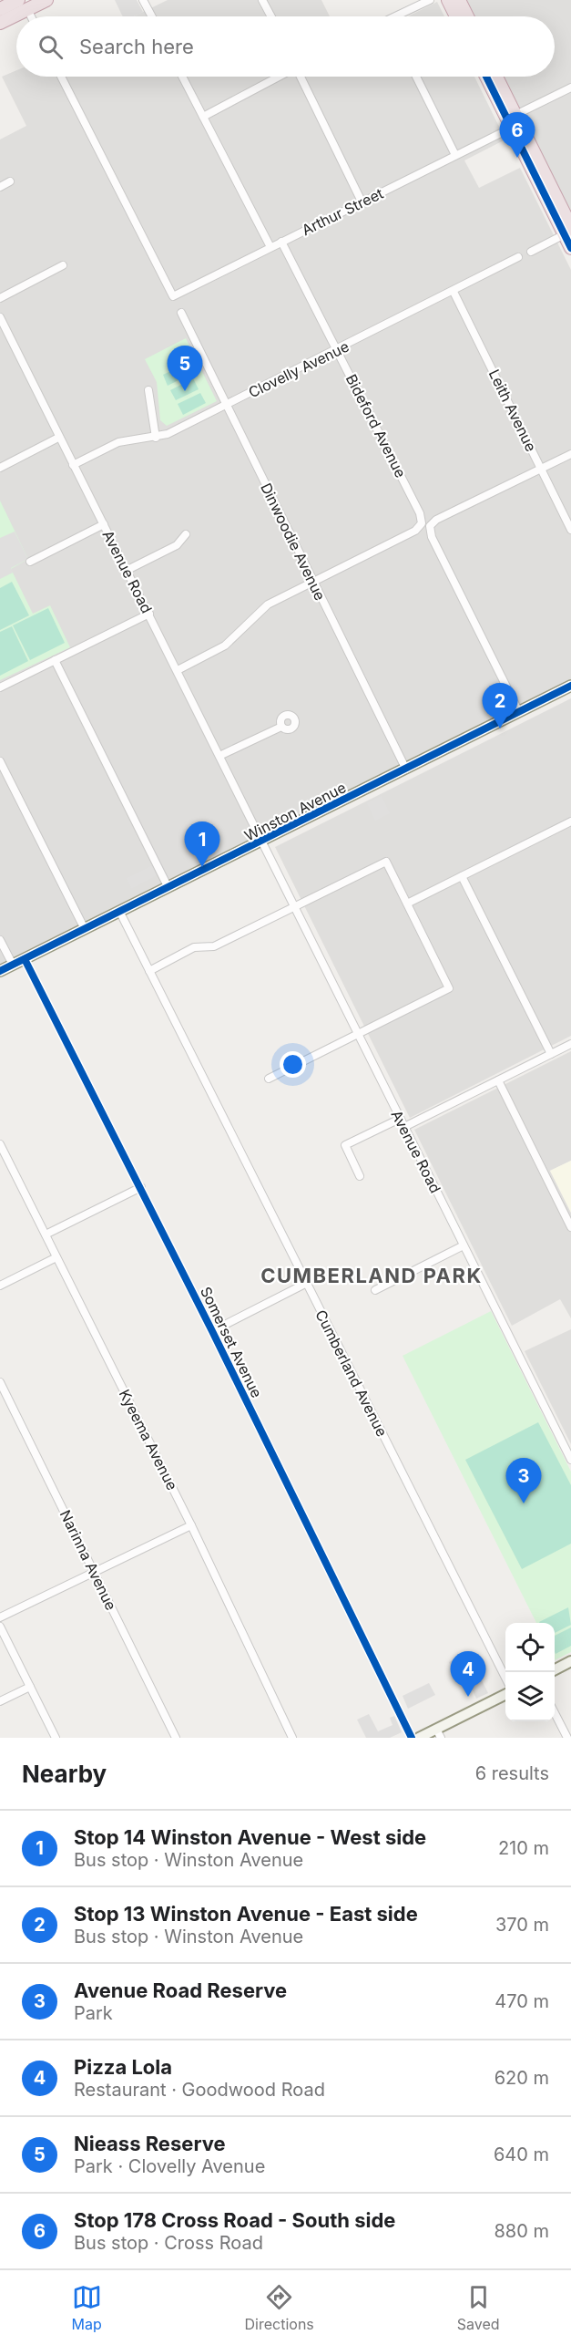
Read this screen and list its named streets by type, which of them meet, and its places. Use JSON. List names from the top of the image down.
{
  "streets": {
    "street": [
      "Arthur Street",
      "Clovelly Avenue",
      "Leith Avenue",
      "Bideford Avenue",
      "Dinwoodie Avenue",
      "Avenue Road",
      "Winston Avenue",
      "Somerset Avenue",
      "Cumberland Avenue",
      "Kyeema Avenue",
      "Narinna Avenue"
    ]
  },
  "crossings": [
    ["Arthur Street", "Bideford Avenue"],
    ["Clovelly Avenue", "Leith Avenue"],
    ["Clovelly Avenue", "Bideford Avenue"],
    ["Clovelly Avenue", "Dinwoodie Avenue"],
    ["Clovelly Avenue", "Avenue Road"],
    ["Bideford Avenue", "Dinwoodie Avenue"],
    ["Dinwoodie Avenue", "Winston Avenue"],
    ["Avenue Road", "Winston Avenue"],
    ["Winston Avenue", "Somerset Avenue"],
    ["Winston Avenue", "Cumberland Avenue"]
  ],
  "districts": ["CUMBERLAND PARK"],
  "page": {
    "search": "Search here",
    "pins": [
      "6",
      "5",
      "2",
      "1",
      "3",
      "4"
    ],
    "heading": ["Nearby", "6 results"],
    "list": [
      {
        "mark": "1",
        "name": "Stop 14 Winston Avenue - West side",
        "note": "Bus stop · Winston Avenue",
        "value": "210 m"
      },
      {
        "mark": "2",
        "name": "Stop 13 Winston Avenue - East side",
        "note": "Bus stop · Winston Avenue",
        "value": "370 m"
      },
      {
        "mark": "3",
        "name": "Avenue Road Reserve",
        "note": "Park",
        "value": "470 m"
      },
      {
        "mark": "4",
        "name": "Pizza Lola",
        "note": "Restaurant · Goodwood Road",
        "value": "620 m"
      },
      {
        "mark": "5",
        "name": "Nieass Reserve",
        "note": "Park · Clovelly Avenue",
        "value": "640 m"
      },
      {
        "mark": "6",
        "name": "Stop 178 Cross Road - South side",
        "note": "Bus stop · Cross Road",
        "value": "880 m"
      }
    ],
    "nav": ["Map", "Directions", "Saved"]
  }
}
